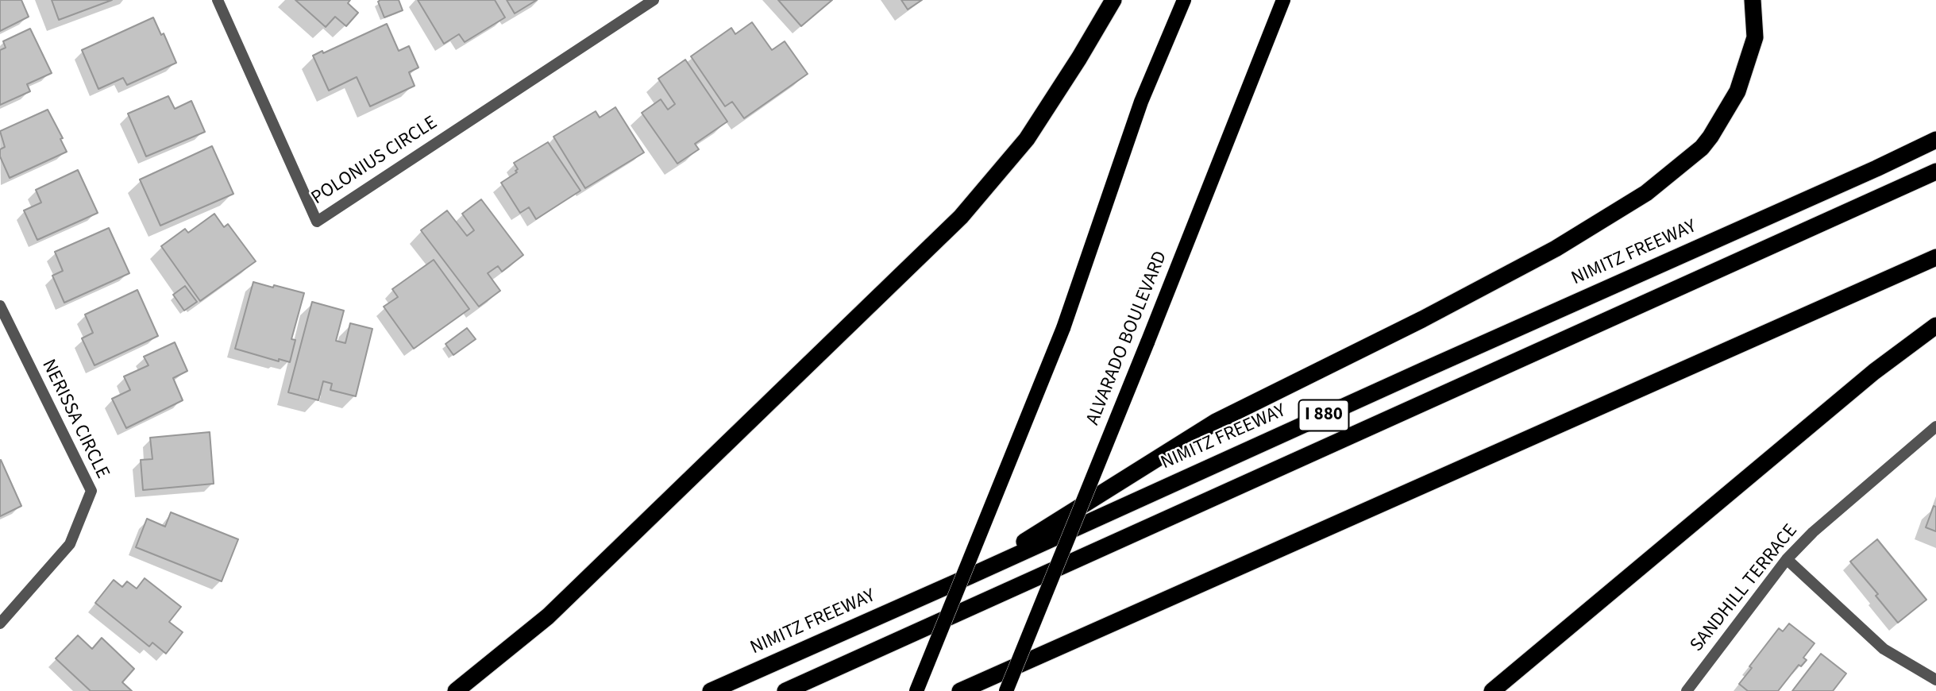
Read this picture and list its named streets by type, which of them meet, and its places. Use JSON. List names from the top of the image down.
{
  "streets": {
    "highway": ["NIMITZ FREEWAY", "I 880"],
    "main road": ["ALVARADO BOULEVARD"],
    "street": ["POLONIUS CIRCLE", "NERISSA CIRCLE", "SANDHILL TERRACE"]
  }
}
